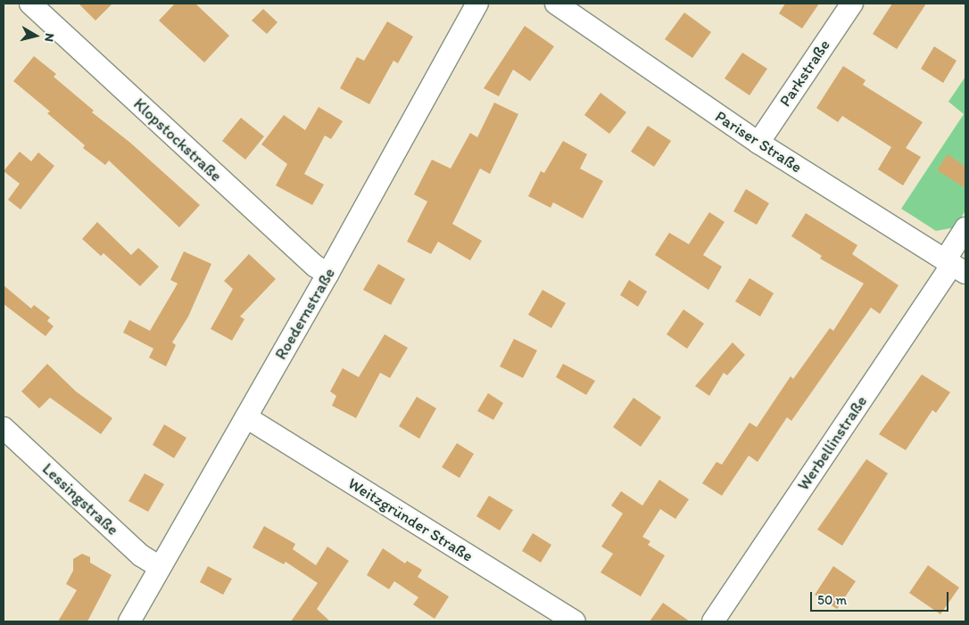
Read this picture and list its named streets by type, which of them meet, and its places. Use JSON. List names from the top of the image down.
{
  "streets": {
    "street": [
      "Parkstraße",
      "Klopstockstraße",
      "Pariser Straße",
      "Roedernstraße",
      "Werbellinstraße",
      "Lessingstraße",
      "Weitzgründer Straße"
    ]
  },
  "crossings": [
    ["Parkstraße", "Pariser Straße"],
    ["Klopstockstraße", "Roedernstraße"],
    ["Pariser Straße", "Werbellinstraße"],
    ["Roedernstraße", "Lessingstraße"],
    ["Roedernstraße", "Weitzgründer Straße"]
  ],
  "scale_bar": "50 m",
  "north": "right"
}
